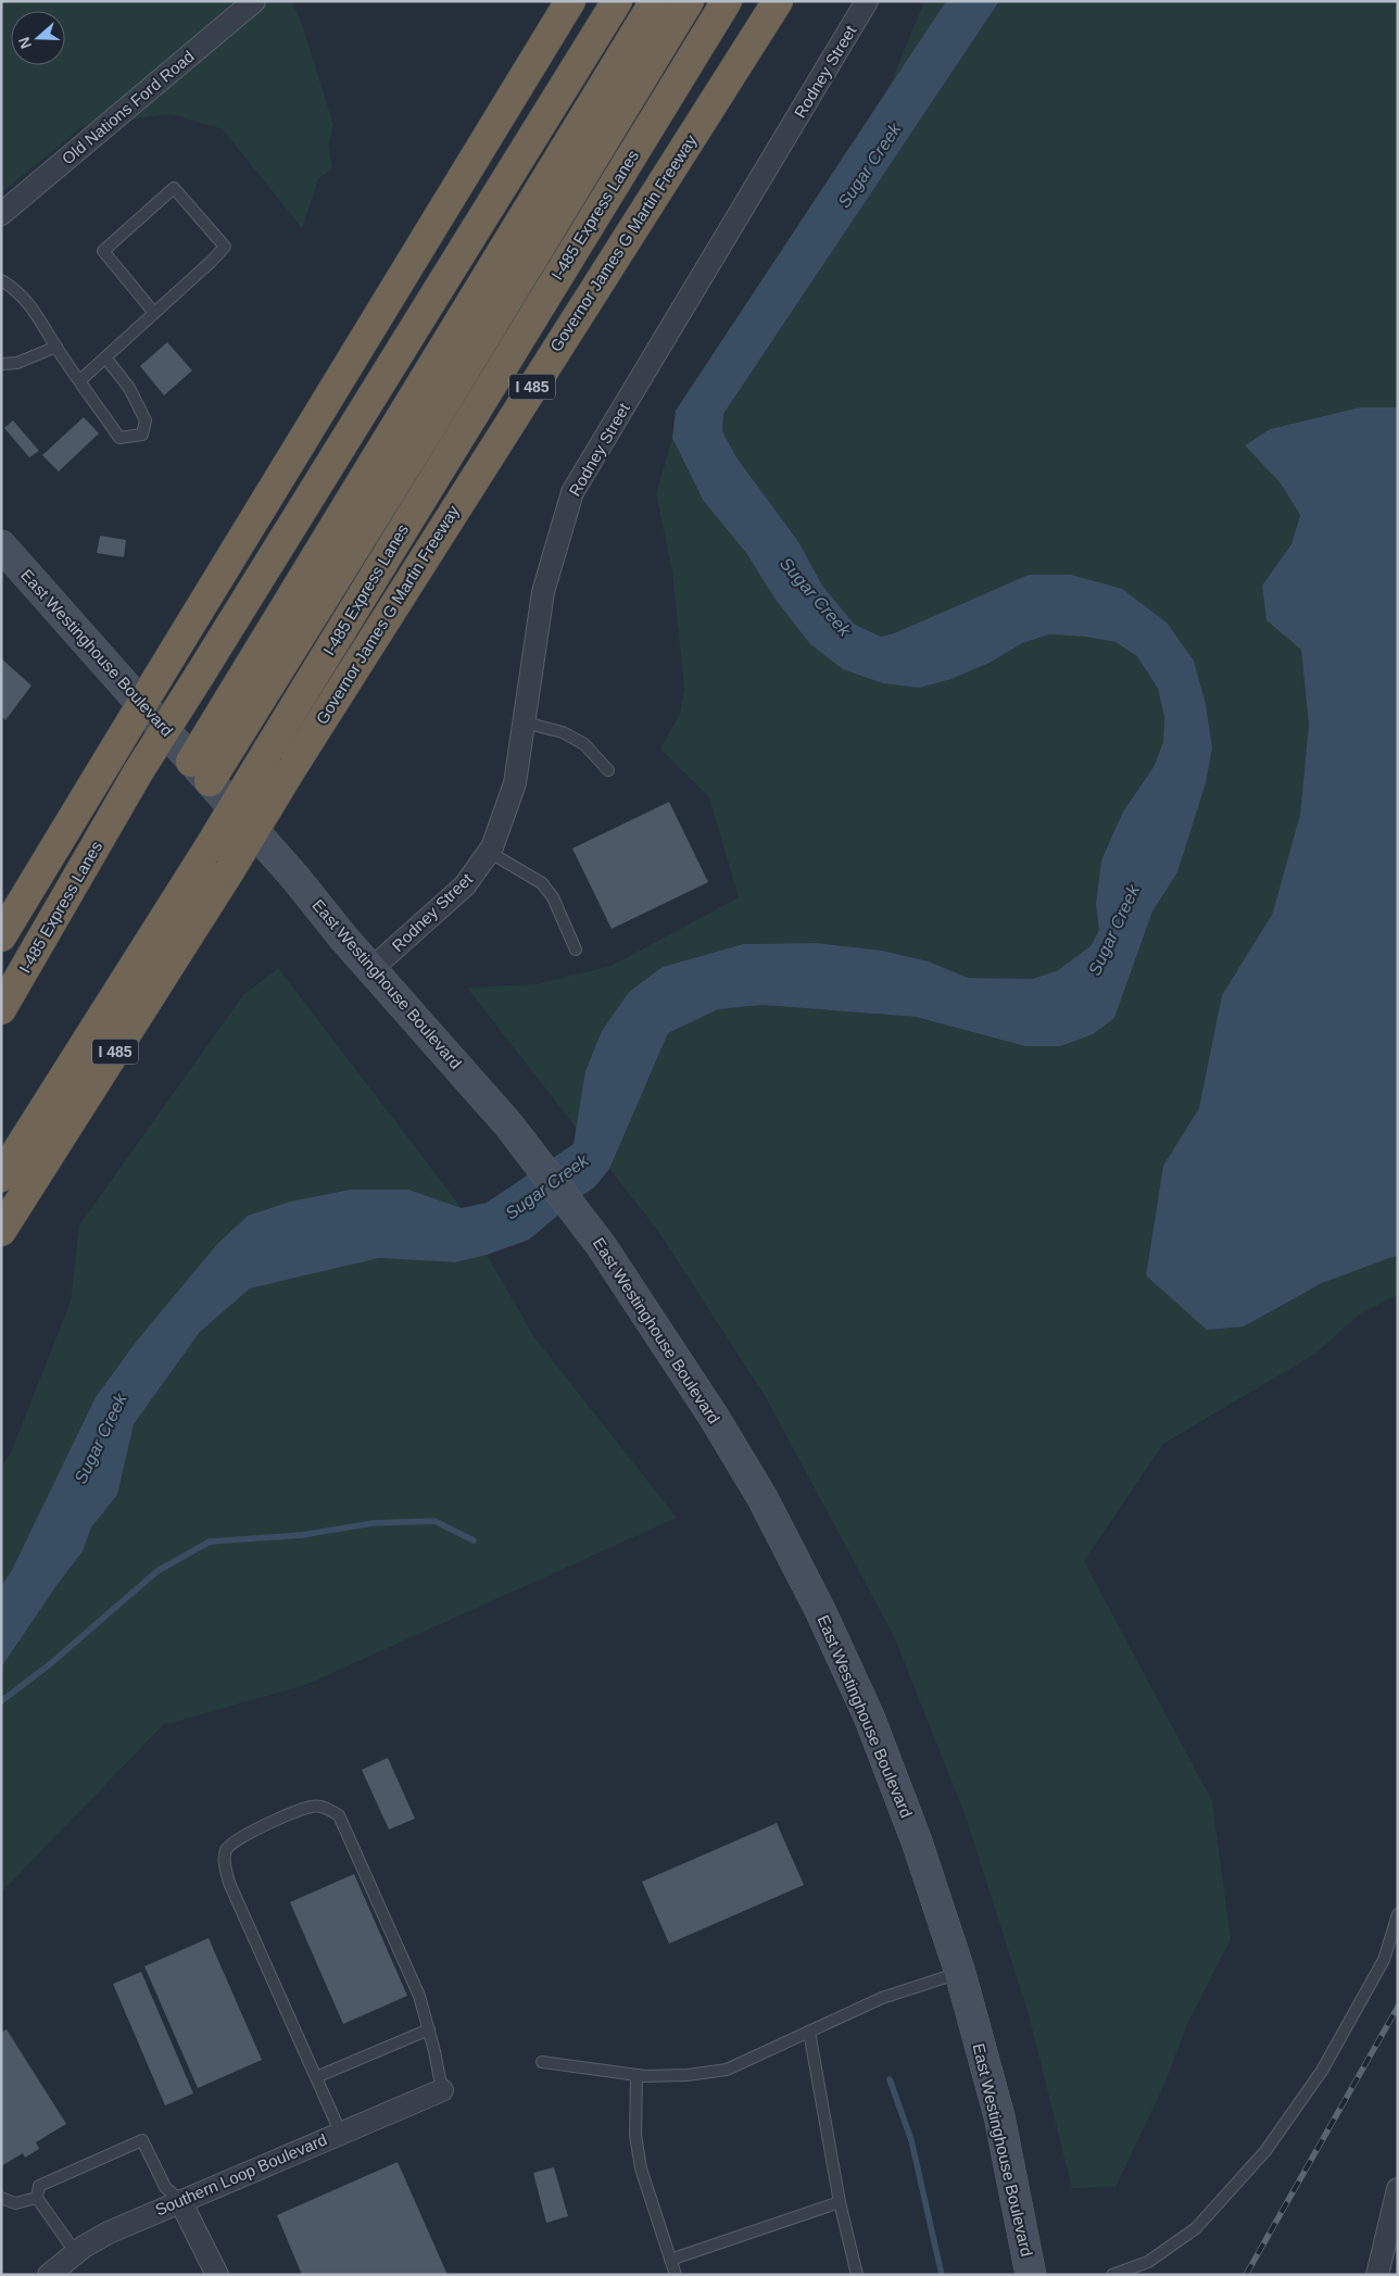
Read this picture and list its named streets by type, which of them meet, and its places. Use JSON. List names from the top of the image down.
{
  "streets": {
    "highway": ["I-485 Express Lanes", "Governor James G Martin Freeway", "I 485"],
    "main road": ["East Westinghouse Boulevard"],
    "street": ["Rodney Street", "Old Nations Ford Road", "Southern Loop Boulevard"]
  },
  "crossings": [
    ["Rodney Street", "East Westinghouse Boulevard"]
  ],
  "water": ["Sugar Creek"],
  "north": "left"
}
